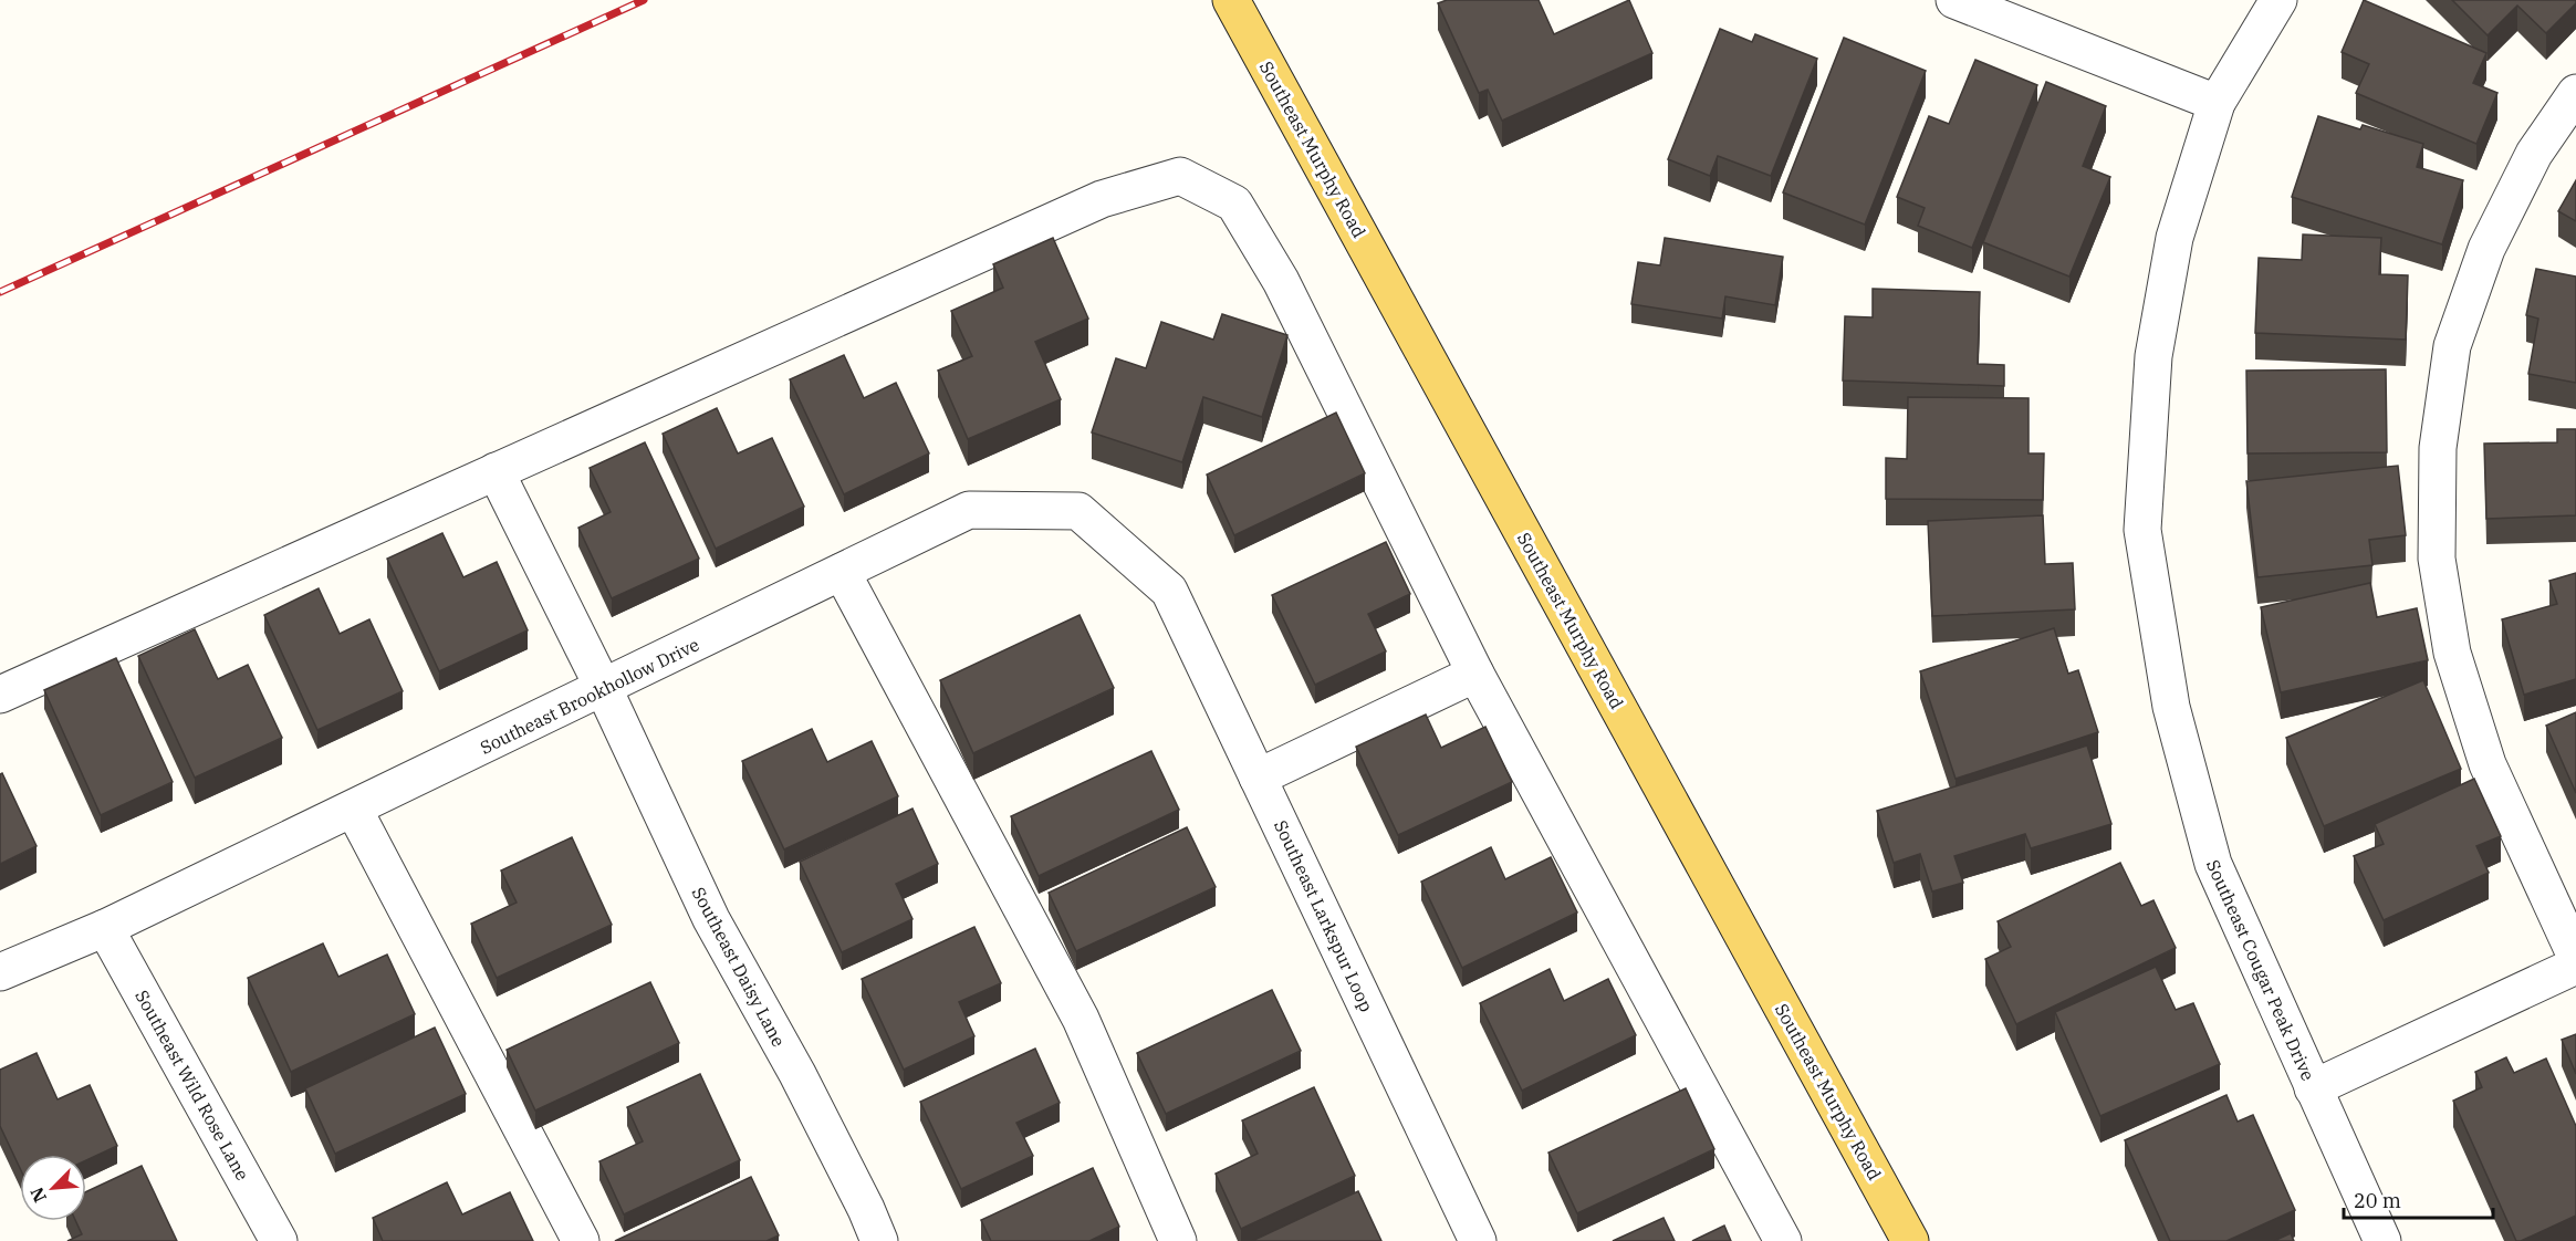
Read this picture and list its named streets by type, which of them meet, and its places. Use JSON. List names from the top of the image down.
{
  "streets": {
    "main road": ["Southeast Murphy Road"],
    "street": [
      "Southeast Brookhollow Drive",
      "Southeast Larkspur Loop",
      "Southeast Daisy Lane",
      "Southeast Cougar Peak Drive",
      "Southeast Wild Rose Lane"
    ]
  },
  "crossings": [
    ["Southeast Brookhollow Drive", "Southeast Larkspur Loop"],
    ["Southeast Brookhollow Drive", "Southeast Daisy Lane"],
    ["Southeast Brookhollow Drive", "Southeast Wild Rose Lane"]
  ],
  "scale_bar": "20 m",
  "north": "bottom left"
}
